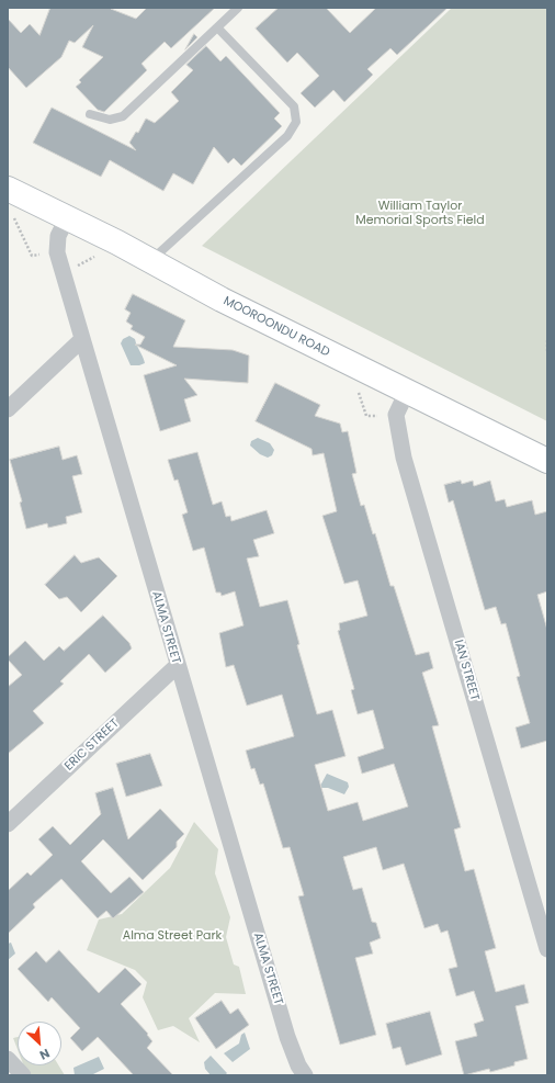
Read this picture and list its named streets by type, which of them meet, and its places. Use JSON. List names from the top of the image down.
{
  "streets": {
    "street": [
      "MOOROONDU ROAD",
      "ALMA STREET",
      "IAN STREET",
      "ERIC STREET"
    ]
  },
  "crossings": [
    ["MOOROONDU ROAD", "ALMA STREET"],
    ["ALMA STREET", "ERIC STREET"]
  ],
  "parks": ["William Taylor Memorial Sports Field", "Alma Street Park"],
  "north": "bottom right"
}
